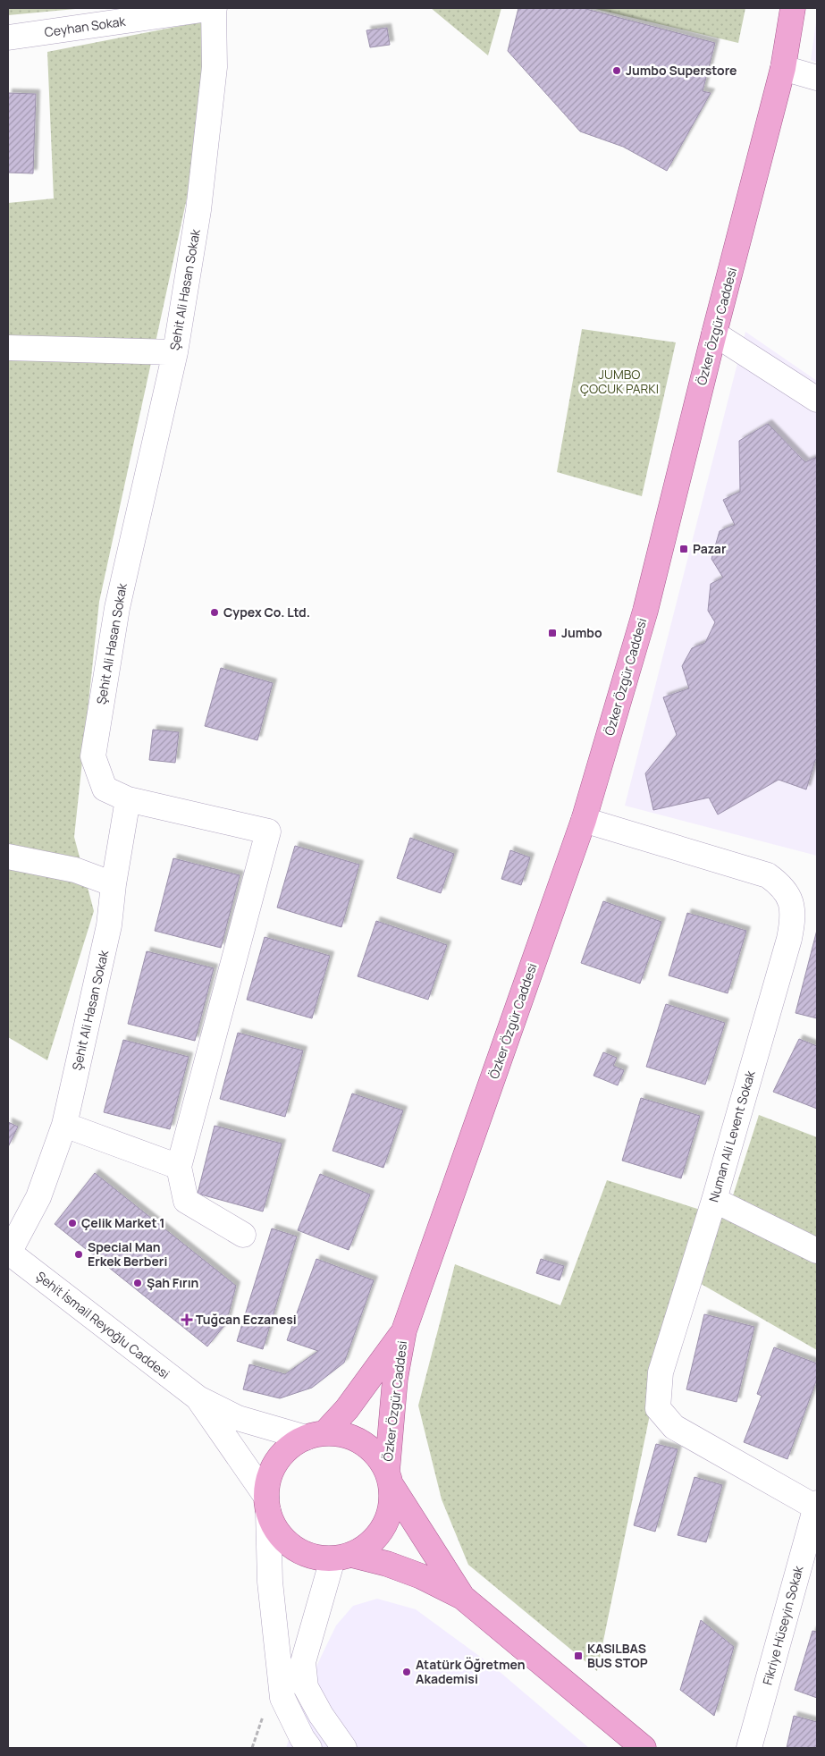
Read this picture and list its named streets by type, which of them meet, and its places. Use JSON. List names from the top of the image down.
{
  "streets": {
    "main road": ["Özker Özgür Caddesi"],
    "street": [
      "Ceyhan Sokak",
      "Şehit Ali Hasan Sokak",
      "Numan Ali Levent Sokak",
      "Şehit İsmail Reyoğlu Caddesi",
      "Fikriye Hüseyin Sokak"
    ]
  },
  "crossings": [
    ["Ceyhan Sokak", "Şehit Ali Hasan Sokak"],
    ["Şehit Ali Hasan Sokak", "Şehit İsmail Reyoğlu Caddesi"],
    ["Özker Özgür Caddesi", "Numan Ali Levent Sokak"],
    ["Özker Özgür Caddesi", "Şehit İsmail Reyoğlu Caddesi"],
    ["Numan Ali Levent Sokak", "Fikriye Hüseyin Sokak"]
  ],
  "parks": ["JUMBO ÇOCUK PARKI"],
  "places": {
    "other": [
      "Jumbo Superstore",
      "Cypex Co. Ltd.",
      "Çelik Market 1",
      "Special Man Erkek Berberi",
      "Şah Fırın",
      "Atatürk Öğretmen Akademisi"
    ],
    "transit": ["Pazar", "Jumbo", "KASILBAS BUS STOP"],
    "health": ["Tuğcan Eczanesi"]
  }
}
